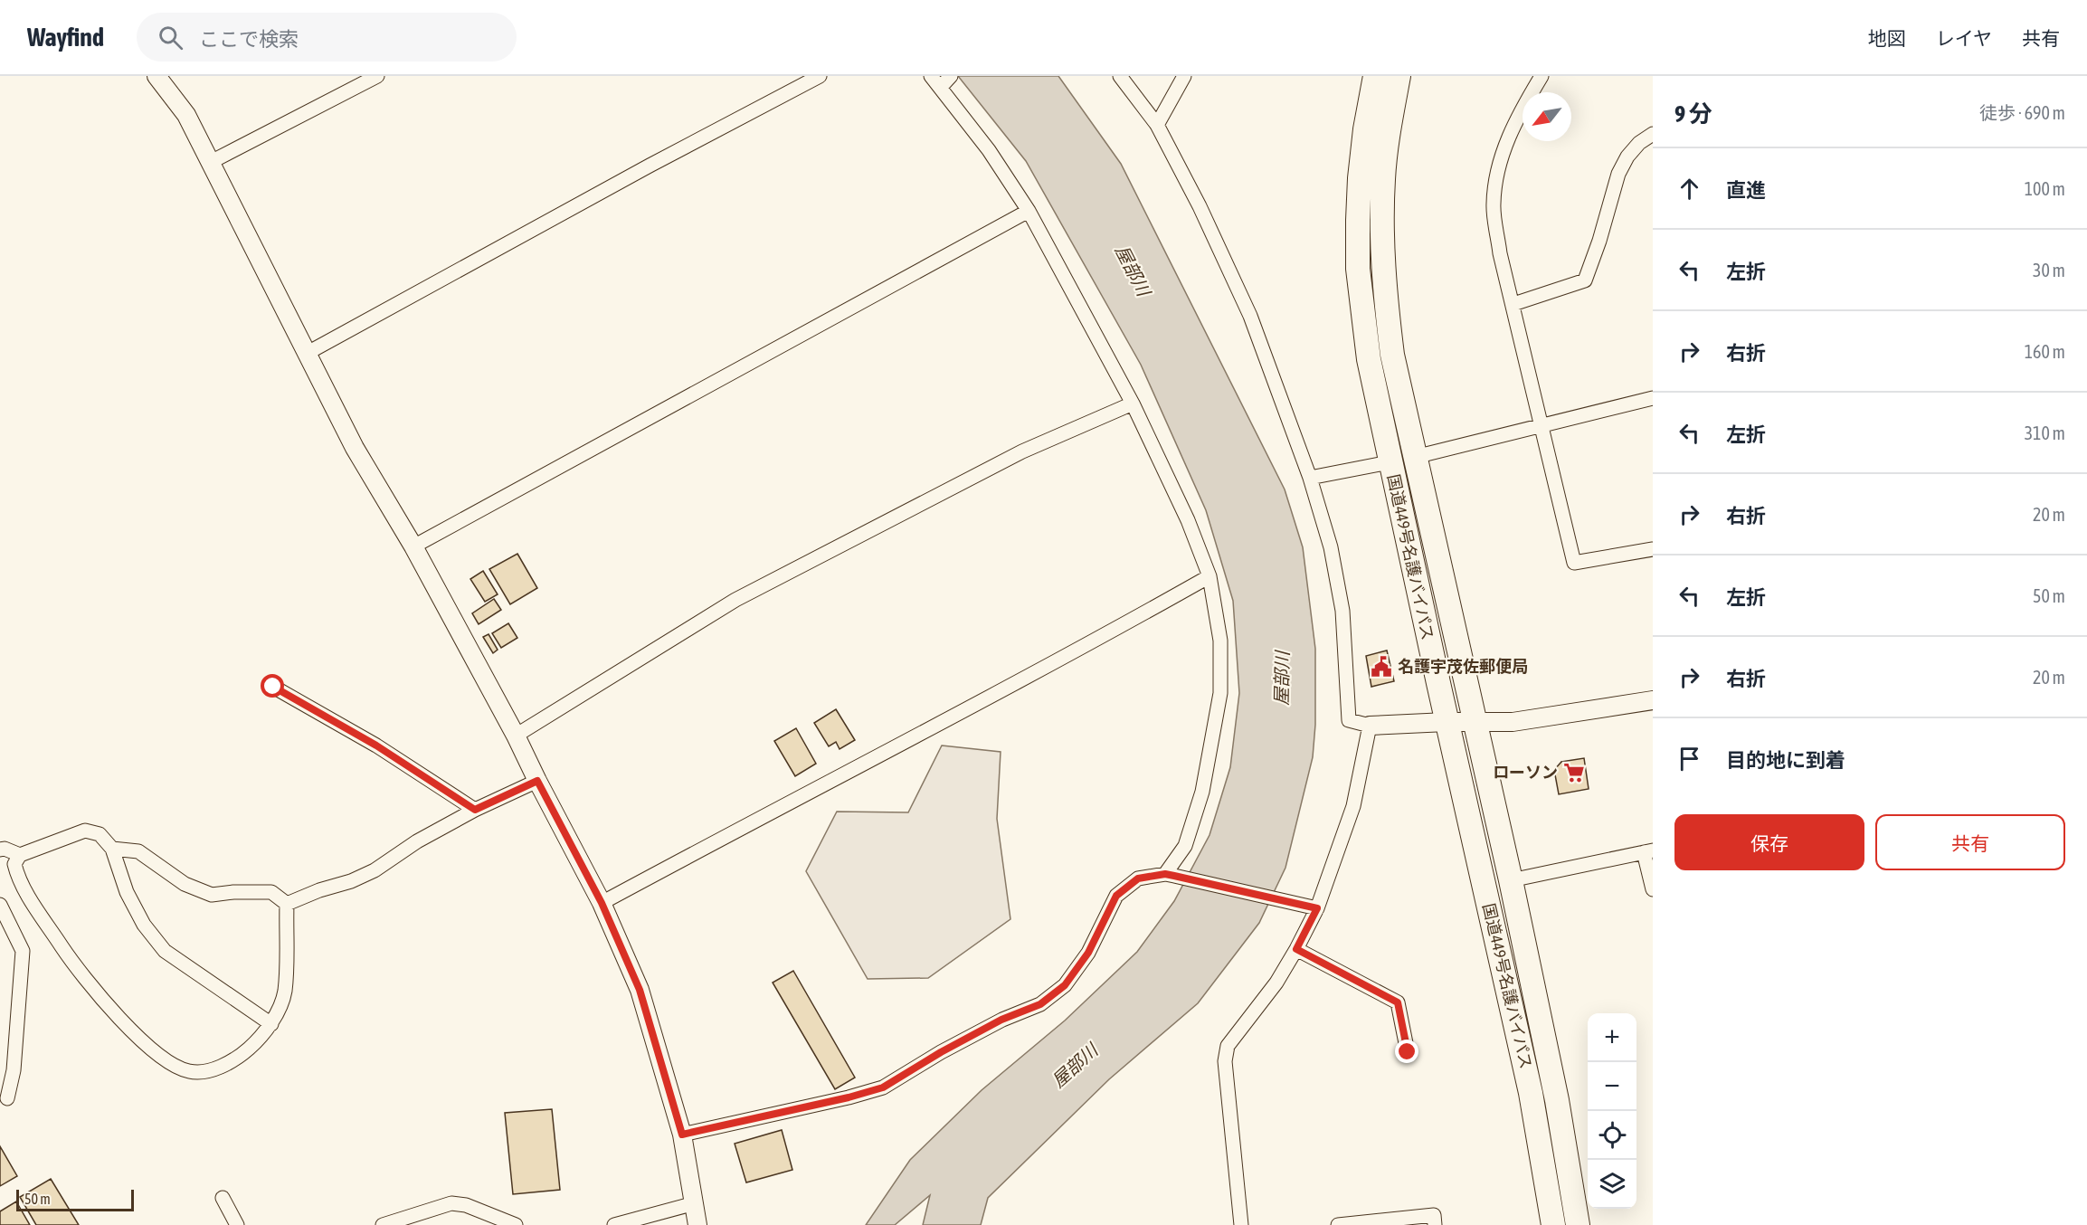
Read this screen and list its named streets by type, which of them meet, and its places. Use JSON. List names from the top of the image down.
{
  "streets": {
    "highway": ["国道449号名護バイパス"]
  },
  "water": ["屋部川"],
  "places": {
    "public building": ["名護宇茂佐郵便局"],
    "supermarket": ["ローソン"]
  },
  "scale_bar": "50 m",
  "north": "bottom left",
  "page": {
    "header": "Wayfind",
    "search": "ここで検索",
    "nav": ["地図", "レイヤ", "共有"],
    "heading": ["9 分", "徒歩 · 690 m"],
    "list": [
      ["直進", "100 m"],
      ["左折", "30 m"],
      ["右折", "160 m"],
      ["左折", "310 m"],
      ["右折", "20 m"],
      ["左折", "50 m"],
      ["右折", "20 m"],
      "目的地に到着"
    ],
    "buttons": ["保存", "共有"],
    "map_buttons": ["+", "−"],
    "scale": "50 m"
  }
}
